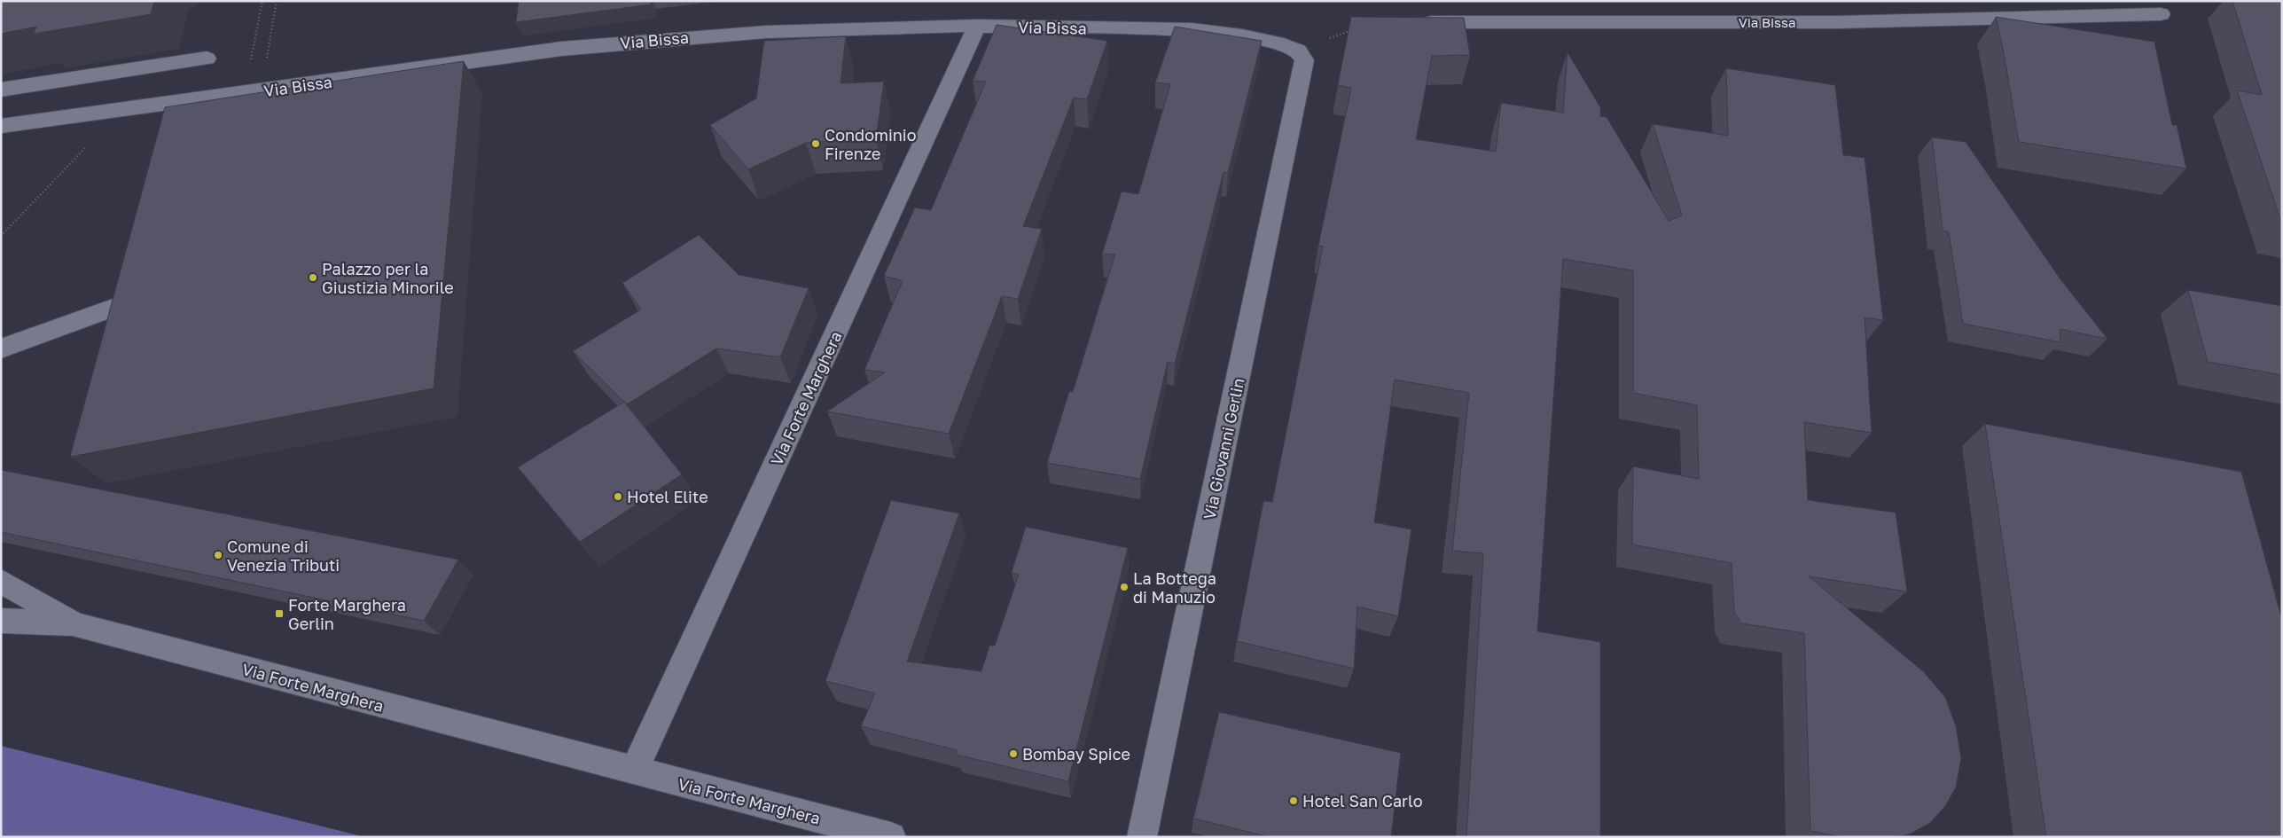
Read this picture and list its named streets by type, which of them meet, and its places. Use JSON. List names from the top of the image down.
{
  "streets": {
    "street": ["Via Bissa", "Via Forte Marghera", "Via Giovanni Gerlin"]
  },
  "crossings": [
    ["Via Bissa", "Via Forte Marghera"],
    ["Via Bissa", "Via Giovanni Gerlin"]
  ],
  "places": {
    "other": [
      "Condominio Firenze",
      "Palazzo per la Giustizia Minorile",
      "Hotel Elite",
      "Comune di Venezia Tributi",
      "La Bottega di Manuzio",
      "Bombay Spice",
      "Hotel San Carlo"
    ],
    "transit": ["Forte Marghera Gerlin"]
  }
}
